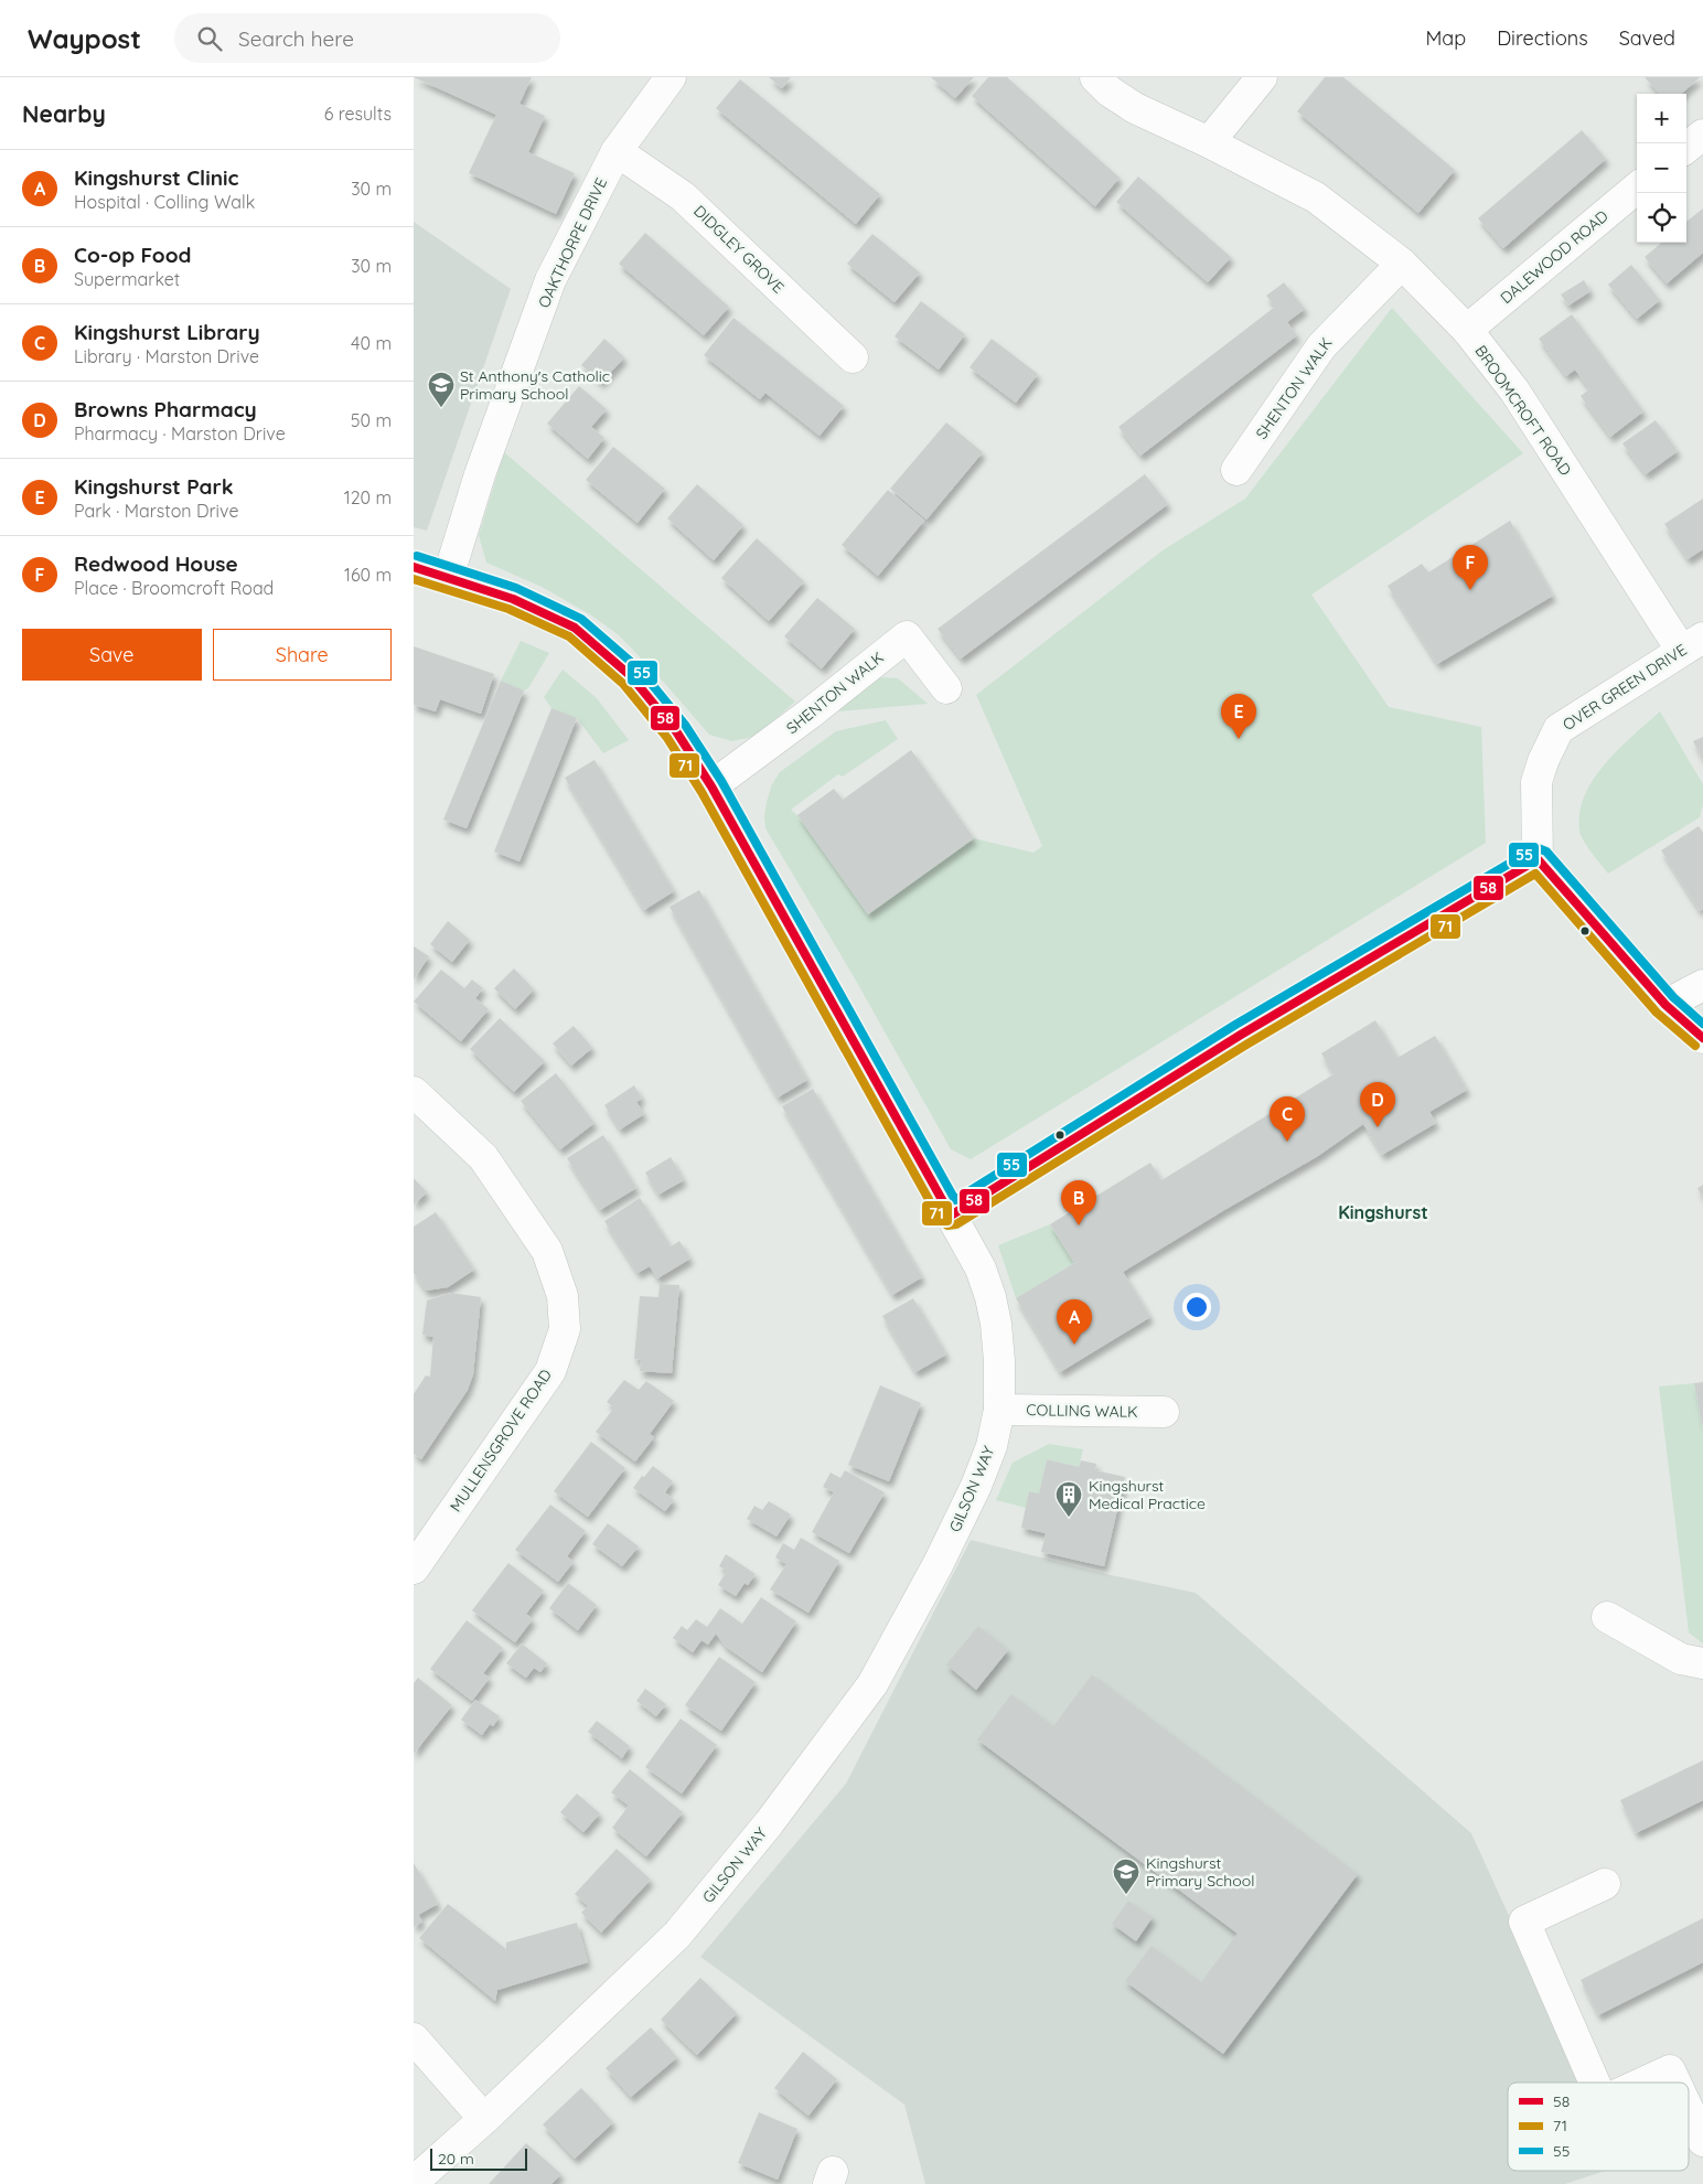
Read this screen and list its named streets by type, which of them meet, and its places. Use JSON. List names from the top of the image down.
{
  "streets": {
    "street": [
      "OAKTHORPE DRIVE",
      "DIDGLEY GROVE",
      "DALEWOOD ROAD",
      "SHENTON WALK",
      "BROOMCROFT ROAD",
      "OVER GREEN DRIVE",
      "COLLING WALK",
      "MULLENSGROVE ROAD",
      "GILSON WAY"
    ]
  },
  "crossings": [
    ["OAKTHORPE DRIVE", "DIDGLEY GROVE"],
    ["OAKTHORPE DRIVE", "GILSON WAY"],
    ["DALEWOOD ROAD", "BROOMCROFT ROAD"],
    ["SHENTON WALK", "BROOMCROFT ROAD"],
    ["SHENTON WALK", "GILSON WAY"],
    ["BROOMCROFT ROAD", "OVER GREEN DRIVE"],
    ["COLLING WALK", "GILSON WAY"]
  ],
  "districts": ["Kingshurst"],
  "places": {
    "school or university": ["St Anthony's Catholic Primary School", "Kingshurst Primary School"],
    "building": ["Kingshurst Medical Practice"]
  },
  "lines": ["transit line 55", "transit line 58", "transit line 71"],
  "legend": ["58", "71", "55"],
  "scale_bar": "20 m",
  "page": {
    "header": "Waypost",
    "search": "Search here",
    "nav": ["Map", "Directions", "Saved"],
    "heading": ["Nearby", "6 results"],
    "map_buttons": ["+", "−"],
    "list": [
      {
        "mark": "A",
        "name": "Kingshurst Clinic",
        "note": "Hospital · Colling Walk",
        "value": "30 m"
      },
      {
        "mark": "B",
        "name": "Co-op Food",
        "note": "Supermarket",
        "value": "30 m"
      },
      {
        "mark": "C",
        "name": "Kingshurst Library",
        "note": "Library · Marston Drive",
        "value": "40 m"
      },
      {
        "mark": "D",
        "name": "Browns Pharmacy",
        "note": "Pharmacy · Marston Drive",
        "value": "50 m"
      },
      {
        "mark": "E",
        "name": "Kingshurst Park",
        "note": "Park · Marston Drive",
        "value": "120 m"
      },
      {
        "mark": "F",
        "name": "Redwood House",
        "note": "Place · Broomcroft Road",
        "value": "160 m"
      }
    ],
    "pins": [
      "F",
      "E",
      "D",
      "C",
      "B",
      "A"
    ],
    "buttons": ["Save", "Share"],
    "scale": "20 m"
  }
}
